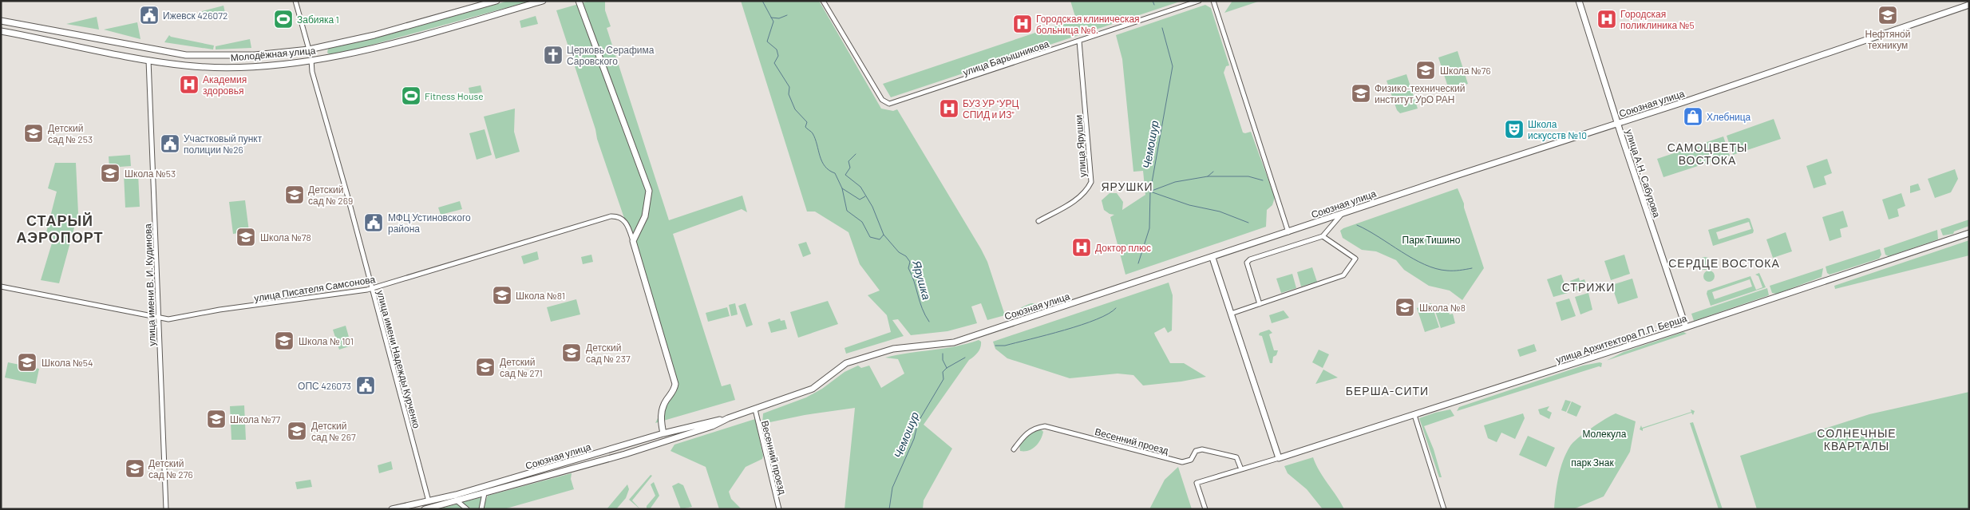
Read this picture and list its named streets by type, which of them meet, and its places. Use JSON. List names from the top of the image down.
{
  "streets": {
    "main road": [
      "Молодёжная улица",
      "Союзная улица",
      "улица А.Н. Сабурова",
      "улица Архитектора П.П. Берша"
    ],
    "street": [
      "улица Барышникова",
      "улица Ярушки",
      "улица имени В. И. Кудинова",
      "улица Писателя Самсонова",
      "улица имени Надежды Курченко",
      "Весенний проезд"
    ]
  },
  "crossings": [
    ["Молодёжная улица", "улица имени В. И. Кудинова"],
    ["Молодёжная улица", "улица имени Надежды Курченко"],
    ["улица Барышникова", "улица Ярушки"],
    ["Союзная улица", "улица А.Н. Сабурова"],
    ["Союзная улица", "улица имени Надежды Курченко"],
    ["Союзная улица", "Весенний проезд"],
    ["улица А.Н. Сабурова", "улица Архитектора П.П. Берша"],
    ["улица имени В. И. Кудинова", "улица Писателя Самсонова"],
    ["улица Писателя Самсонова", "улица имени Надежды Курченко"]
  ],
  "districts": [
    "САМОЦВЕТЫ ВОСТОКА",
    "ЯРУШКИ",
    "СТАРЫЙ АЭРОПОРТ",
    "СЕРДЦЕ ВОСТОКА",
    "СТРИЖИ",
    "БЕРША-СИТИ",
    "СОЛНЕЧНЫЕ КВАРТАЛЫ"
  ],
  "water": ["Чемошур", "Ярушка"],
  "parks": ["Парк Тишино", "Молекула", "парк Знак"],
  "places": {
    "public building": [
      "Ижевск 426072",
      "Участковый пункт полиции №26",
      "МФЦ Устиновского района",
      "ОПС 426073"
    ],
    "school or university": [
      "Нефтяной техникум",
      "Школа №76",
      "Физико-технический институт УрО РАН",
      "Детский сад № 253",
      "Школа №53",
      "Детский сад № 269",
      "Школа №78",
      "Школа №81",
      "Школа №8",
      "Школа № 101",
      "Детский сад № 237",
      "Школа №54",
      "Детский сад № 271",
      "Школа №77",
      "Детский сад № 267",
      "Детский сад № 276"
    ],
    "sports": ["Забияка 1", "Fitness House"],
    "hospital": [
      "Городская поликлиника №5",
      "Городская клиническая больница №6.",
      "Академия здоровья",
      "БУЗ УР \"УРЦ СПИД и ИЗ\"",
      "Доктор плюс"
    ],
    "church": ["Церковь Серафима Саровского"],
    "shop": ["Хлебница"],
    "theatre": ["Школа искусств №10"]
  }
}
